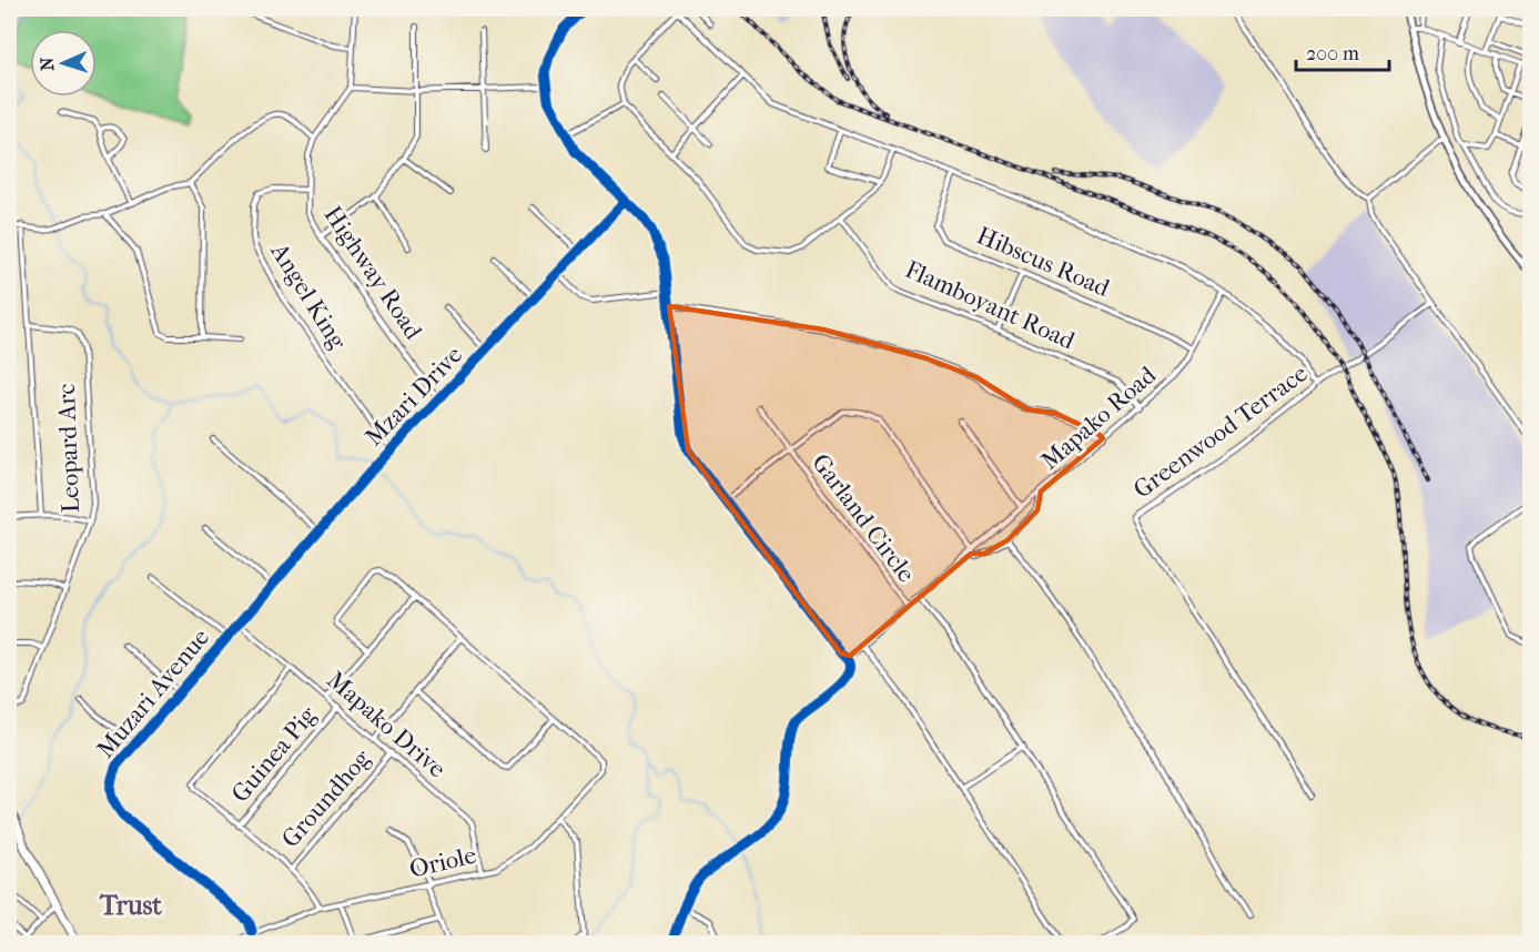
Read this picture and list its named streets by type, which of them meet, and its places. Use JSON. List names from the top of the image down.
{
  "streets": {
    "street": [
      "Hibscus Road",
      "Highway Road",
      "Angel King",
      "Flamboyant Road",
      "Mzari Drive",
      "Mapako Road",
      "Greenwood Terrace",
      "Leopard Arc",
      "Garland Circle",
      "Muzari Avenue",
      "Mapako Drive",
      "Guinea Pig",
      "Groundhog",
      "Oriole"
    ]
  },
  "crossings": [
    ["Hibscus Road", "Mapako Road"],
    ["Highway Road", "Angel King"],
    ["Highway Road", "Mzari Drive"],
    ["Angel King", "Mzari Drive"],
    ["Flamboyant Road", "Mapako Road"],
    ["Mzari Drive", "Muzari Avenue"],
    ["Mzari Drive", "Mapako Drive"],
    ["Mapako Road", "Garland Circle"],
    ["Muzari Avenue", "Mapako Drive"],
    ["Muzari Avenue", "Oriole"],
    ["Mapako Drive", "Guinea Pig"],
    ["Mapako Drive", "Groundhog"],
    ["Mapako Drive", "Oriole"]
  ],
  "districts": ["Trust"],
  "scale_bar": "200 m",
  "north": "left"
}
